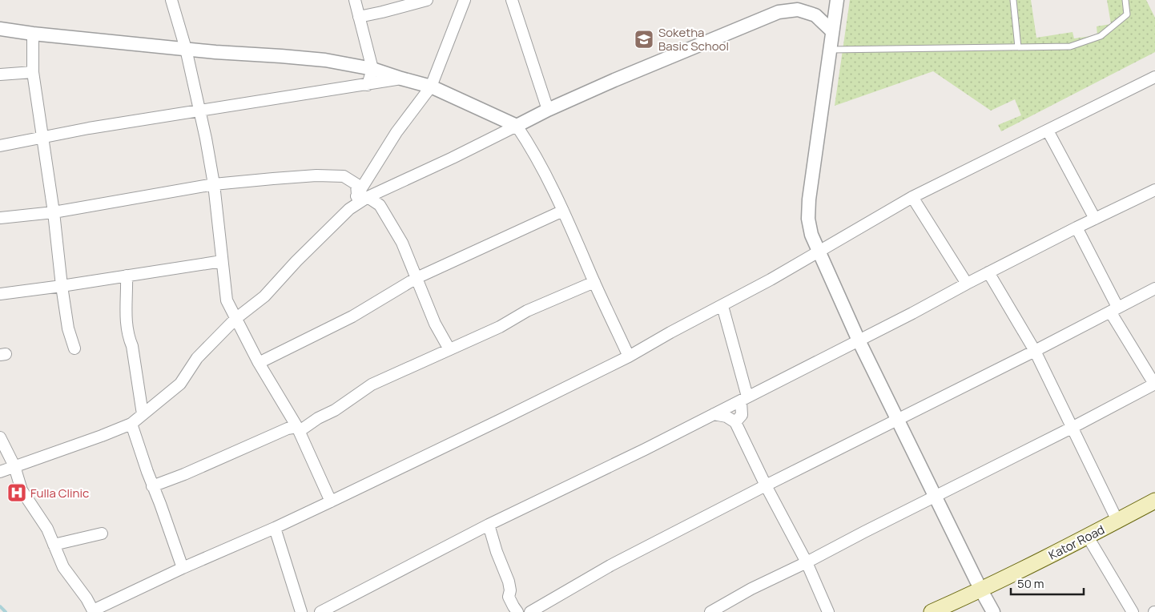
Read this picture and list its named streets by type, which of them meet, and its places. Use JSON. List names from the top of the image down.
{
  "streets": {
    "main road": ["Kator Road"]
  },
  "places": {
    "school or university": ["Soketha Basic School"],
    "hospital": ["Fulla Clinic"]
  },
  "scale_bar": "50 m"
}
